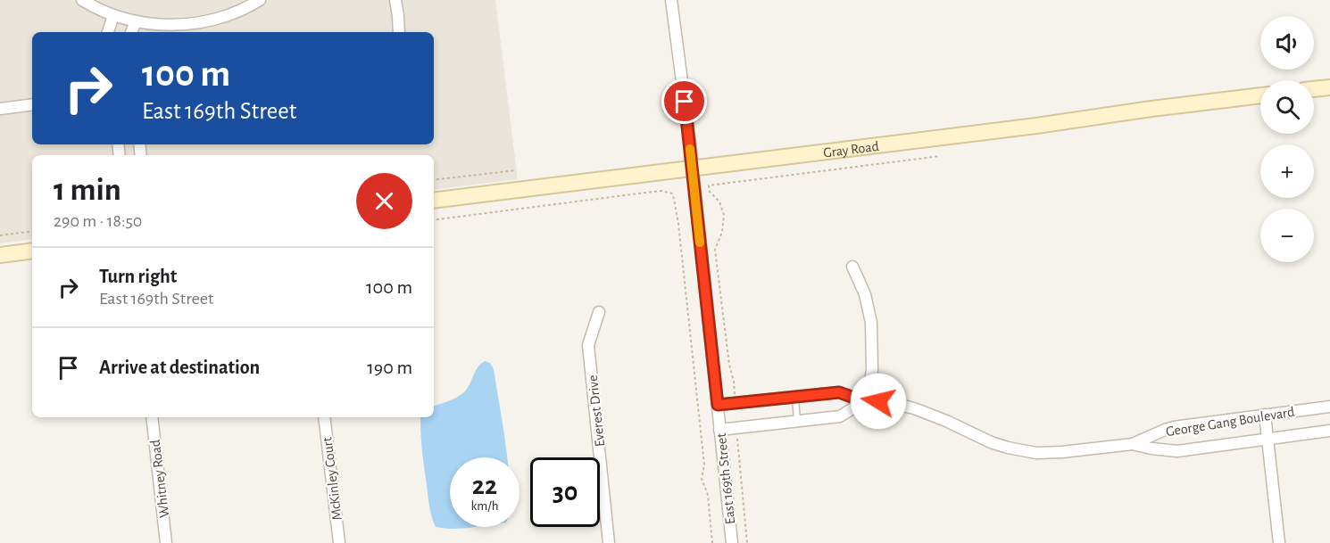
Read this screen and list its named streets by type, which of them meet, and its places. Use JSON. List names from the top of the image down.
{
  "streets": {
    "street": [
      "Gray Road",
      "Everest Drive",
      "George Gang Boulevard",
      "Whitney Road",
      "McKinley Court",
      "East 169th Street"
    ]
  },
  "crossings": [
    ["Gray Road", "East 169th Street"],
    ["George Gang Boulevard", "East 169th Street"]
  ],
  "page": {
    "map_buttons": ["+", "−"],
    "turn": ["100 m", "East 169th Street"],
    "heading": ["1 min", "290 m · 18:50"],
    "list": [
      {
        "name": "Turn right",
        "note": "East 169th Street",
        "value": "100 m"
      },
      {
        "name": "Arrive at destination",
        "value": "190 m"
      }
    ],
    "speed": "22 km/h",
    "limit": "30"
  }
}
